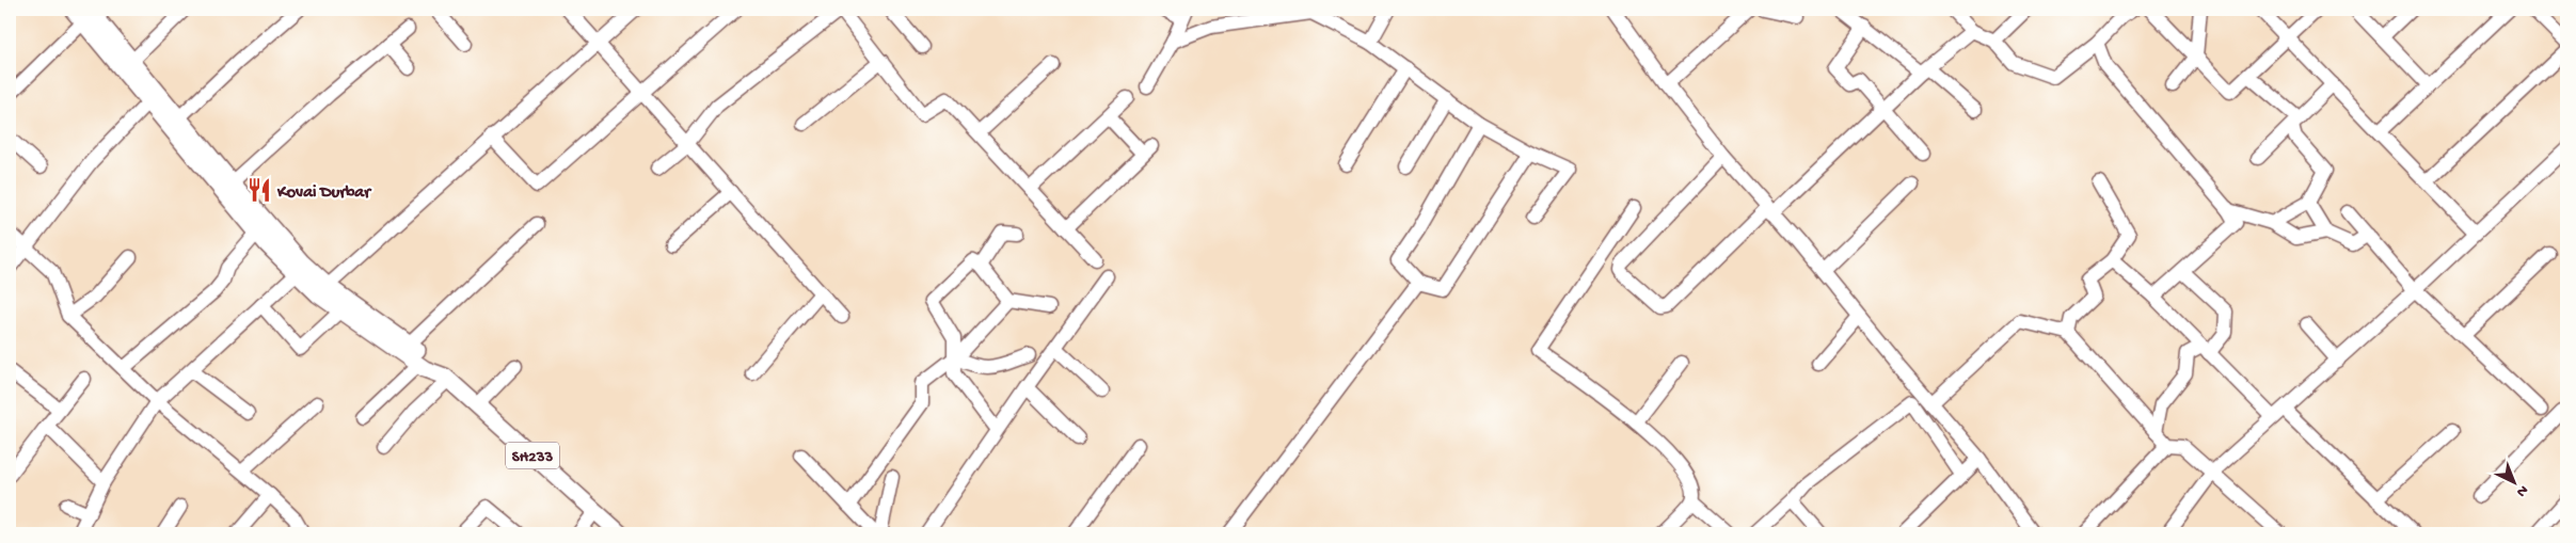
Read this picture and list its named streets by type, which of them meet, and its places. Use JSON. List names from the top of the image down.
{
  "streets": {
    "main road": ["SH233"]
  },
  "places": {
    "restaurant": ["Kovai Durbar"]
  },
  "north": "bottom right"
}
